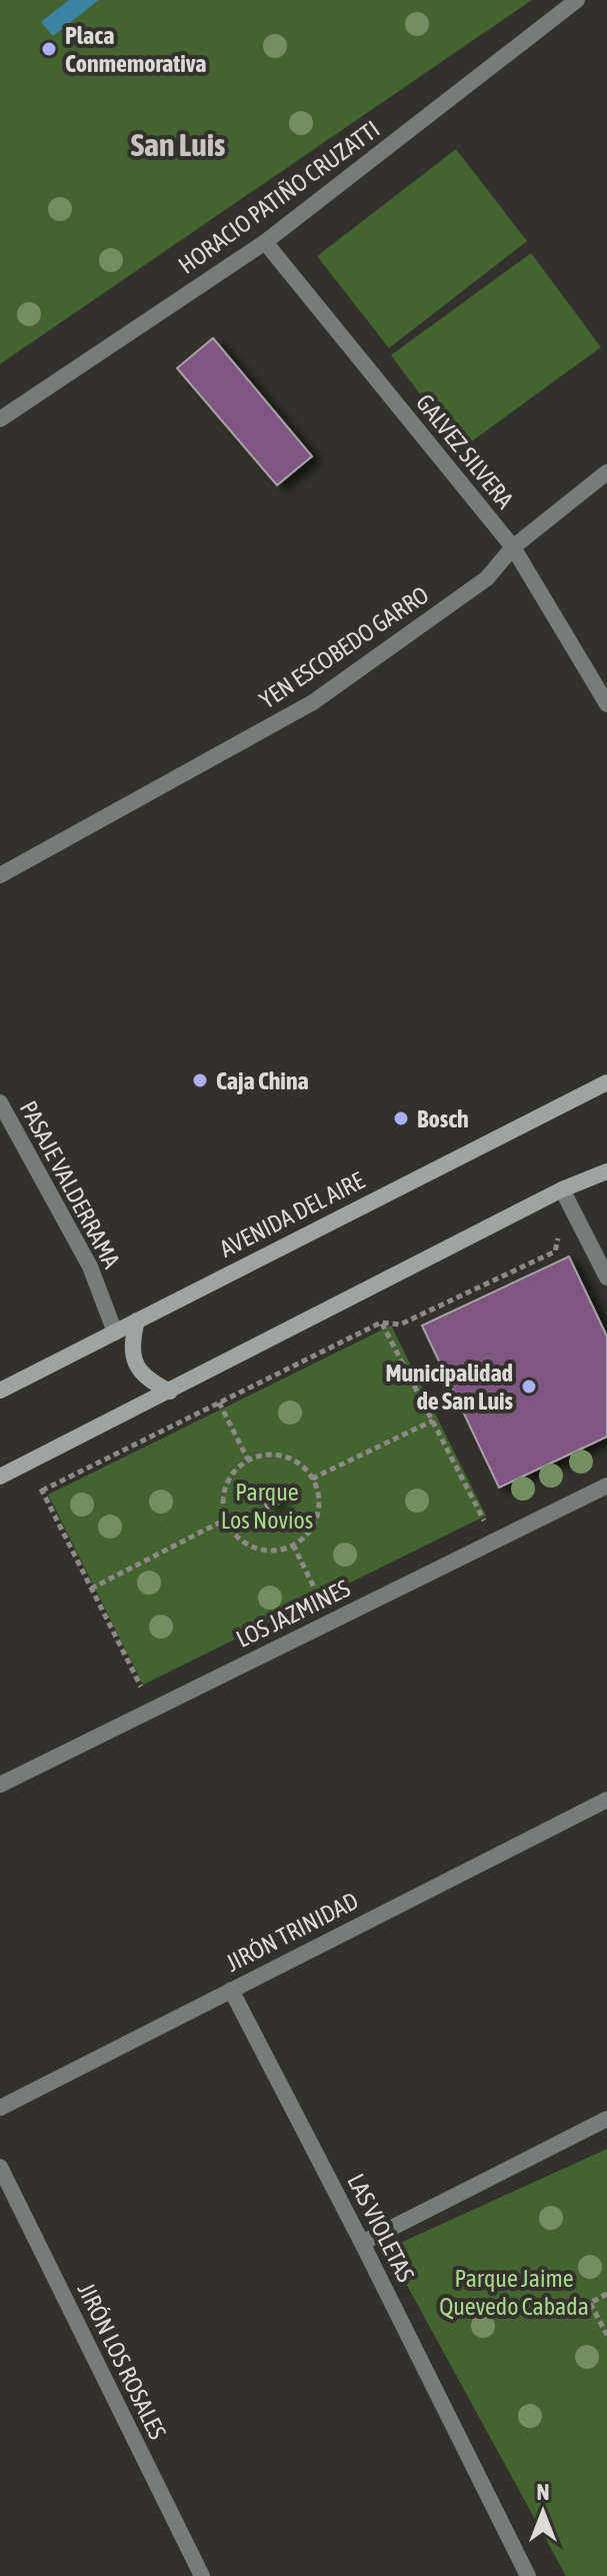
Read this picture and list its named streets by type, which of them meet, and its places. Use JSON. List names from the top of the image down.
{
  "streets": {
    "main road": ["AVENIDA DEL AIRE"],
    "street": [
      "HORACIO PATIÑO CRUZATTI",
      "GALVEZ SILVERA",
      "YEN ESCOBEDO GARRO",
      "PASAJE VALDERRAMA",
      "LOS JAZMINES",
      "JIRÓN TRINIDAD",
      "LAS VIOLETAS",
      "JIRÓN LOS ROSALES"
    ]
  },
  "crossings": [
    ["HORACIO PATIÑO CRUZATTI", "GALVEZ SILVERA"],
    ["GALVEZ SILVERA", "YEN ESCOBEDO GARRO"],
    ["PASAJE VALDERRAMA", "AVENIDA DEL AIRE"],
    ["JIRÓN TRINIDAD", "LAS VIOLETAS"]
  ],
  "districts": ["San Luis"],
  "parks": ["Parque Los Novios", "Parque Jaime Quevedo Cabada"],
  "places": [
    "Placa Conmemorativa",
    "Caja China",
    "Bosch",
    "Municipalidad de San Luis"
  ],
  "north": "top"
}
